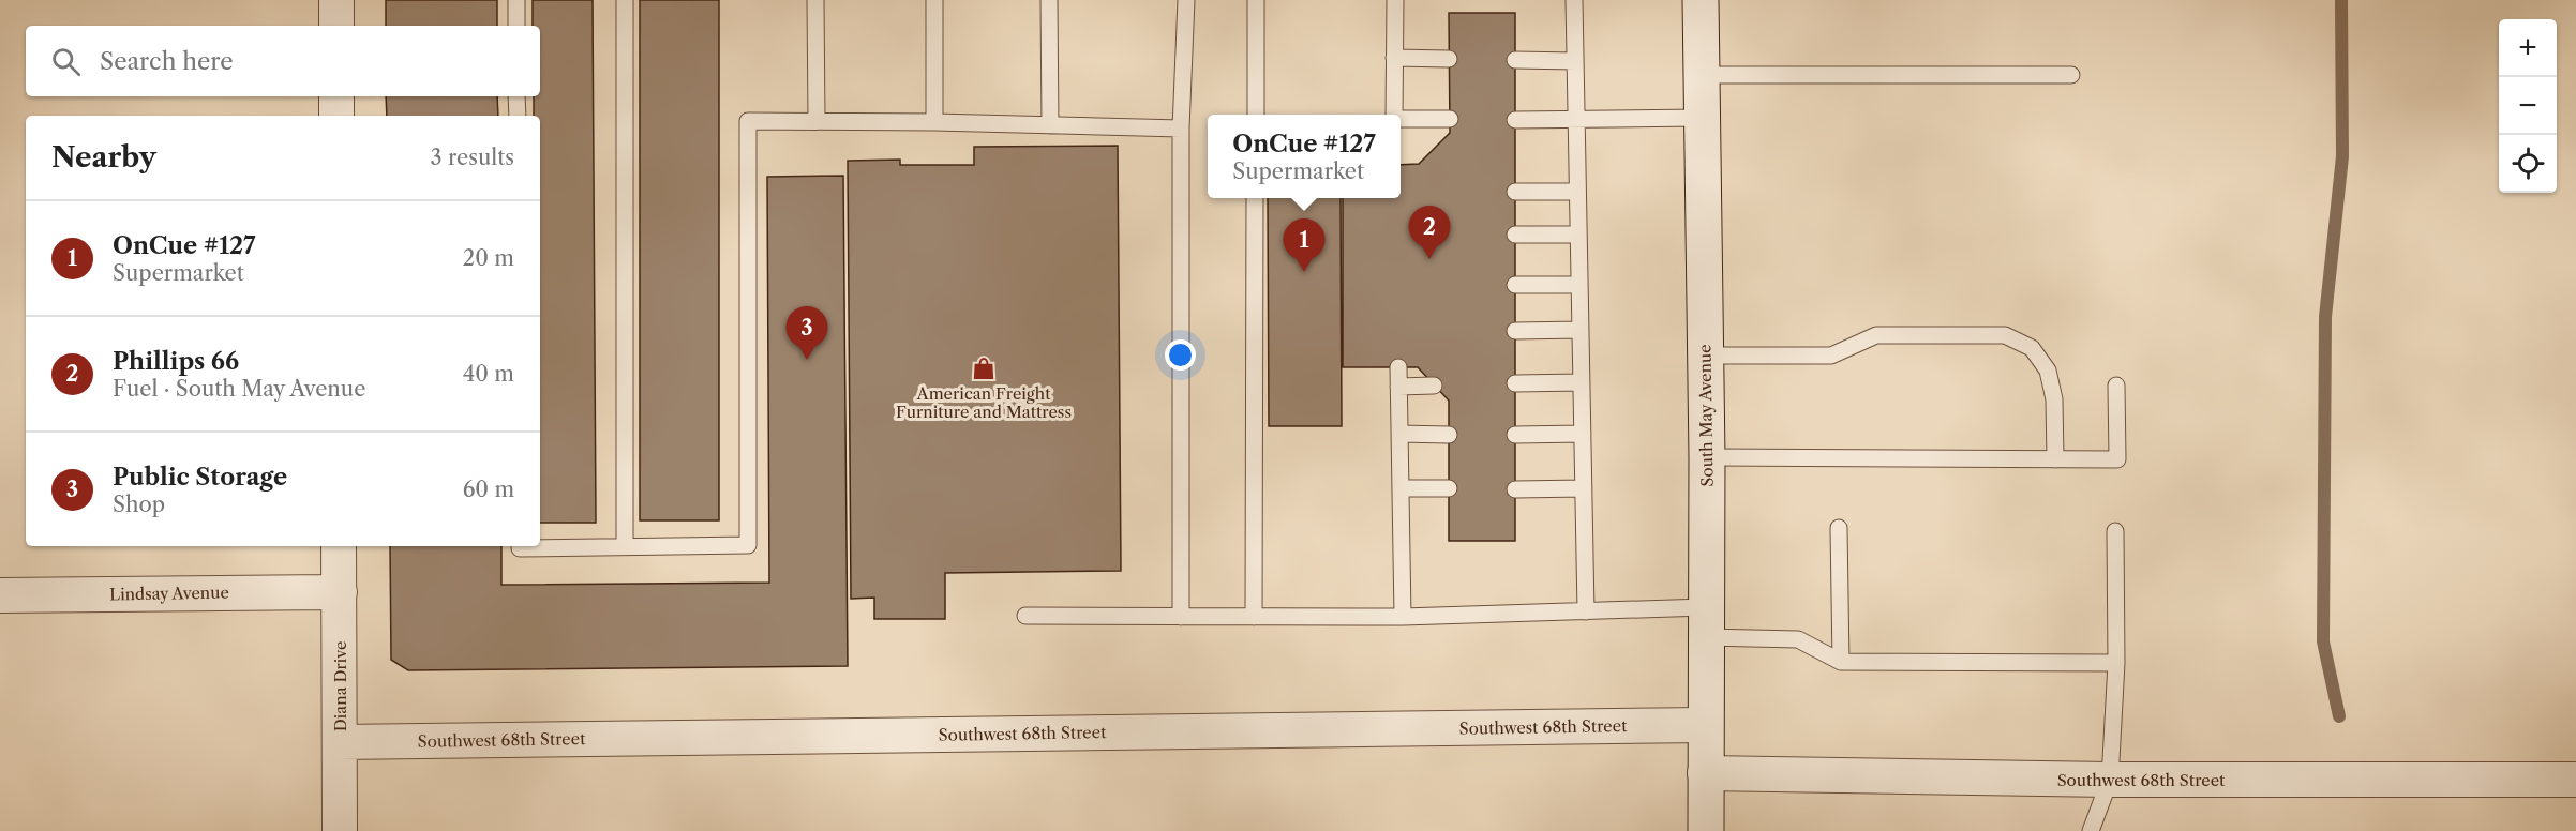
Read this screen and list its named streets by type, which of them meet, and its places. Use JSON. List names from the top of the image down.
{
  "streets": {
    "main road": ["South May Avenue"],
    "street": ["Lindsay Avenue", "Diana Drive", "Southwest 68th Street"]
  },
  "crossings": [
    ["South May Avenue", "Southwest 68th Street"],
    ["Lindsay Avenue", "Diana Drive"],
    ["Diana Drive", "Southwest 68th Street"]
  ],
  "places": {
    "shop": ["American Freight Furniture and Mattress"]
  },
  "page": {
    "map_buttons": ["+", "−"],
    "search": "Search here",
    "popup": ["OnCue #127", "Supermarket"],
    "heading": ["Nearby", "3 results"],
    "list": [
      {
        "mark": "1",
        "name": "OnCue #127",
        "note": "Supermarket",
        "value": "20 m"
      },
      {
        "mark": "2",
        "name": "Phillips 66",
        "note": "Fuel · South May Avenue",
        "value": "40 m"
      },
      {
        "mark": "3",
        "name": "Public Storage",
        "note": "Shop",
        "value": "60 m"
      }
    ],
    "pins": ["2", "1", "3"]
  }
}
